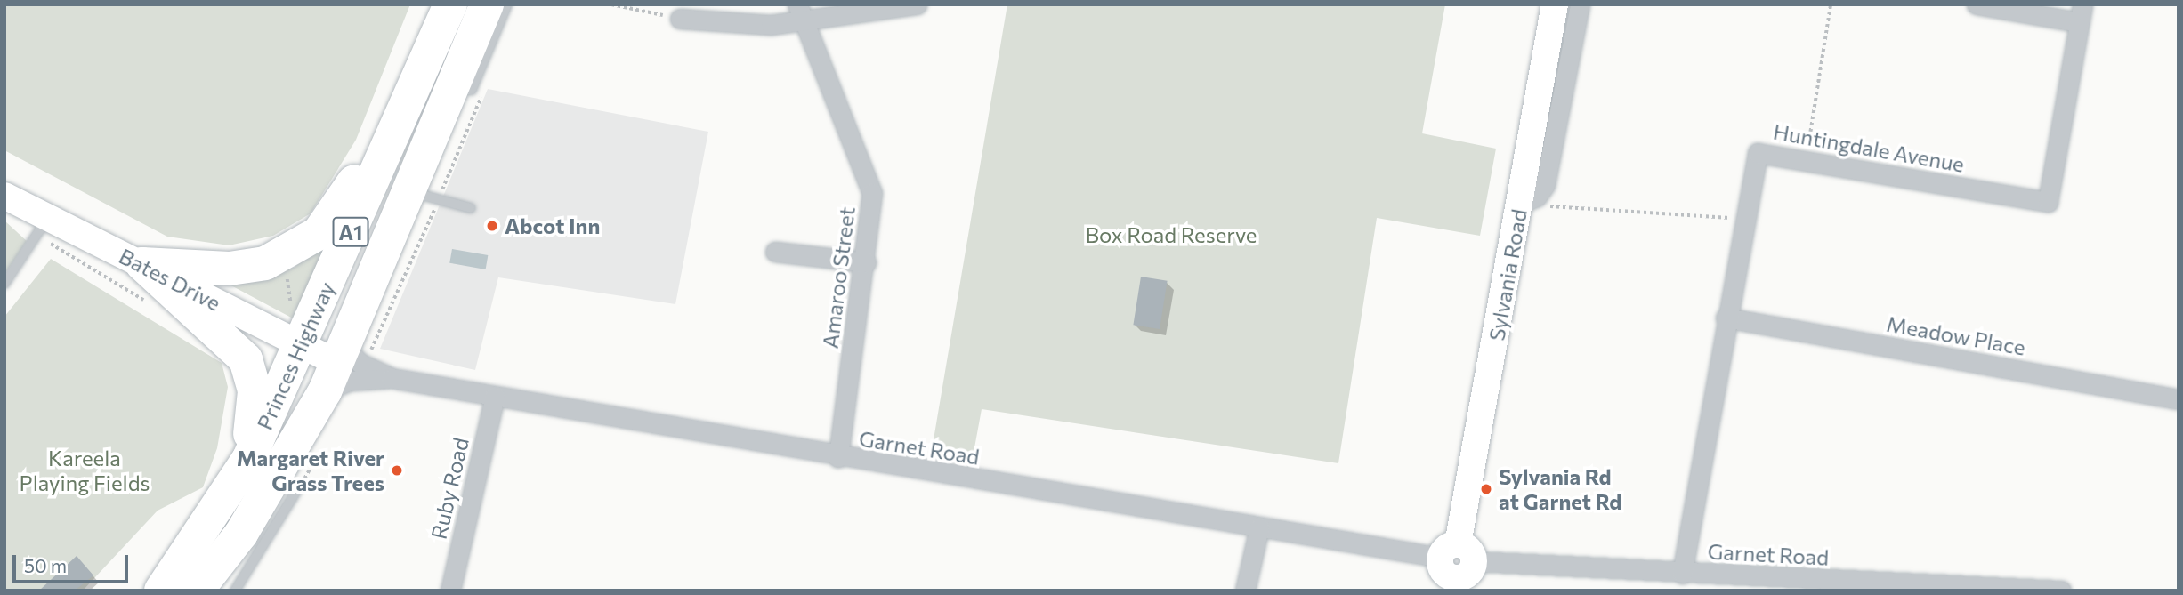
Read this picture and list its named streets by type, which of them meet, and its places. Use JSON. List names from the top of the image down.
{
  "streets": {
    "highway": ["A1", "Princes Highway"],
    "street": [
      "Huntingdale Avenue",
      "Sylvania Road",
      "Amaroo Street",
      "Bates Drive",
      "Meadow Place",
      "Garnet Road",
      "Ruby Road"
    ]
  },
  "crossings": [
    ["Huntingdale Avenue", "Meadow Place"],
    ["Huntingdale Avenue", "Garnet Road"],
    ["Sylvania Road", "Garnet Road"],
    ["Amaroo Street", "Garnet Road"],
    ["Bates Drive", "Princes Highway"],
    ["Bates Drive", "Garnet Road"],
    ["Princes Highway", "Garnet Road"],
    ["Garnet Road", "Ruby Road"]
  ],
  "parks": ["Box Road Reserve", "Kareela Playing Fields"],
  "places": ["Abcot Inn", "Margaret River Grass Trees", "Sylvania Rd at Garnet Rd"],
  "scale_bar": "50 m"
}
